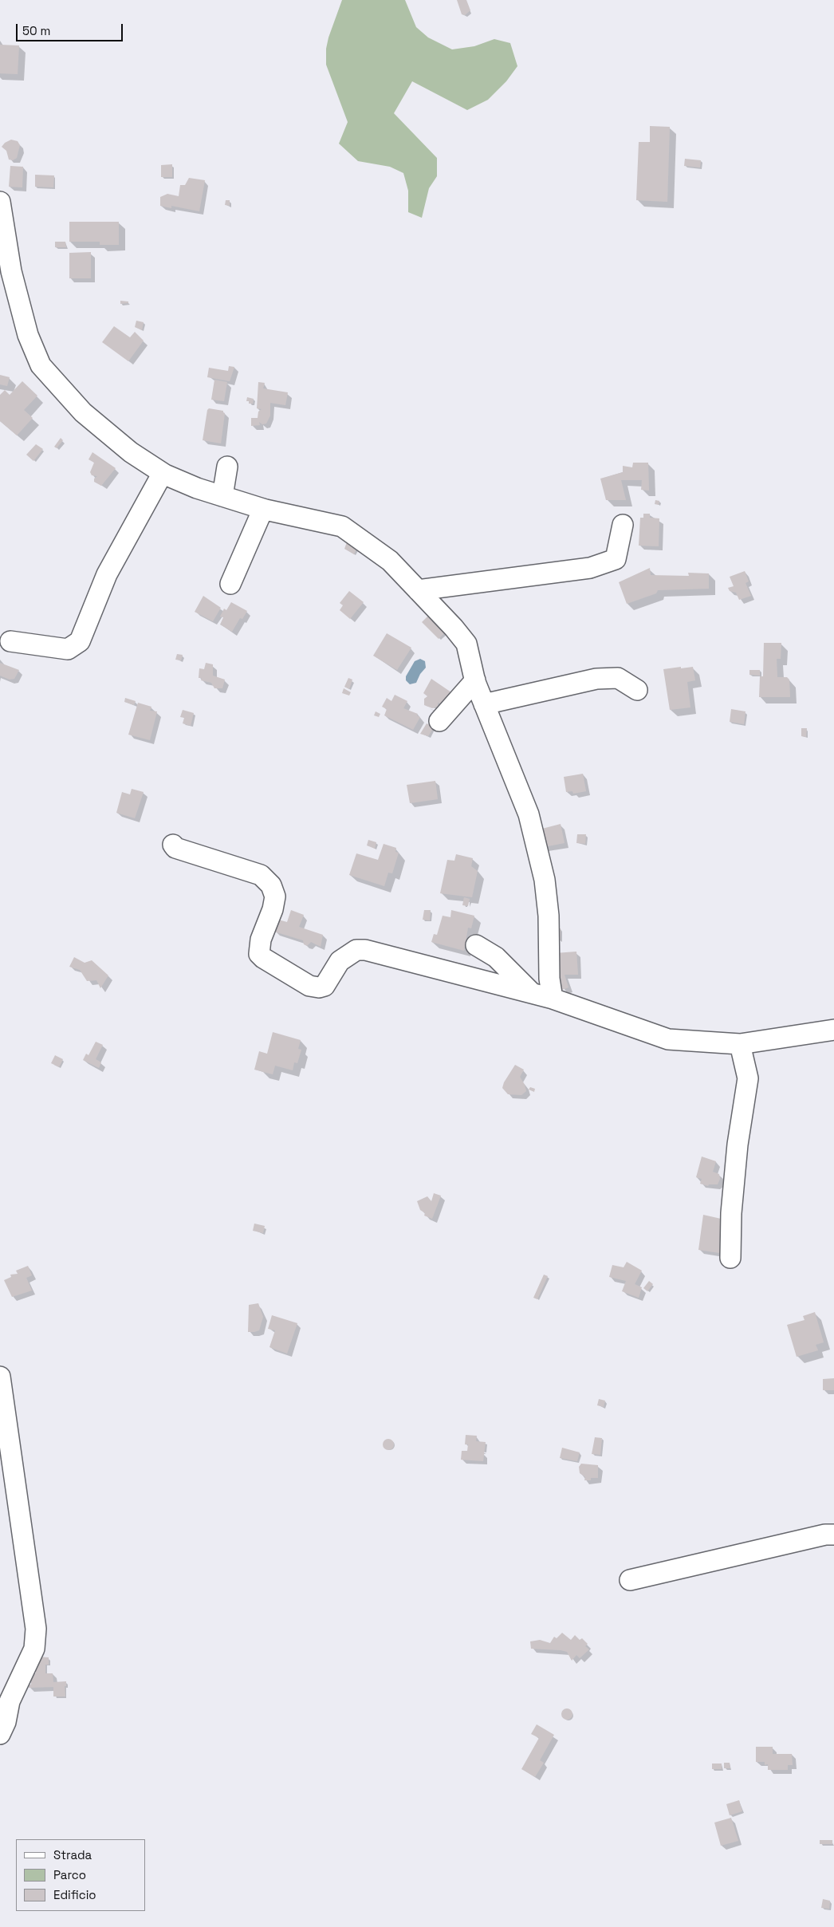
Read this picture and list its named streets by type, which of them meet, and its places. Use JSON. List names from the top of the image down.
{
  "legend": ["Strada", "Parco", "Edificio"],
  "scale_bar": "50 m"
}
